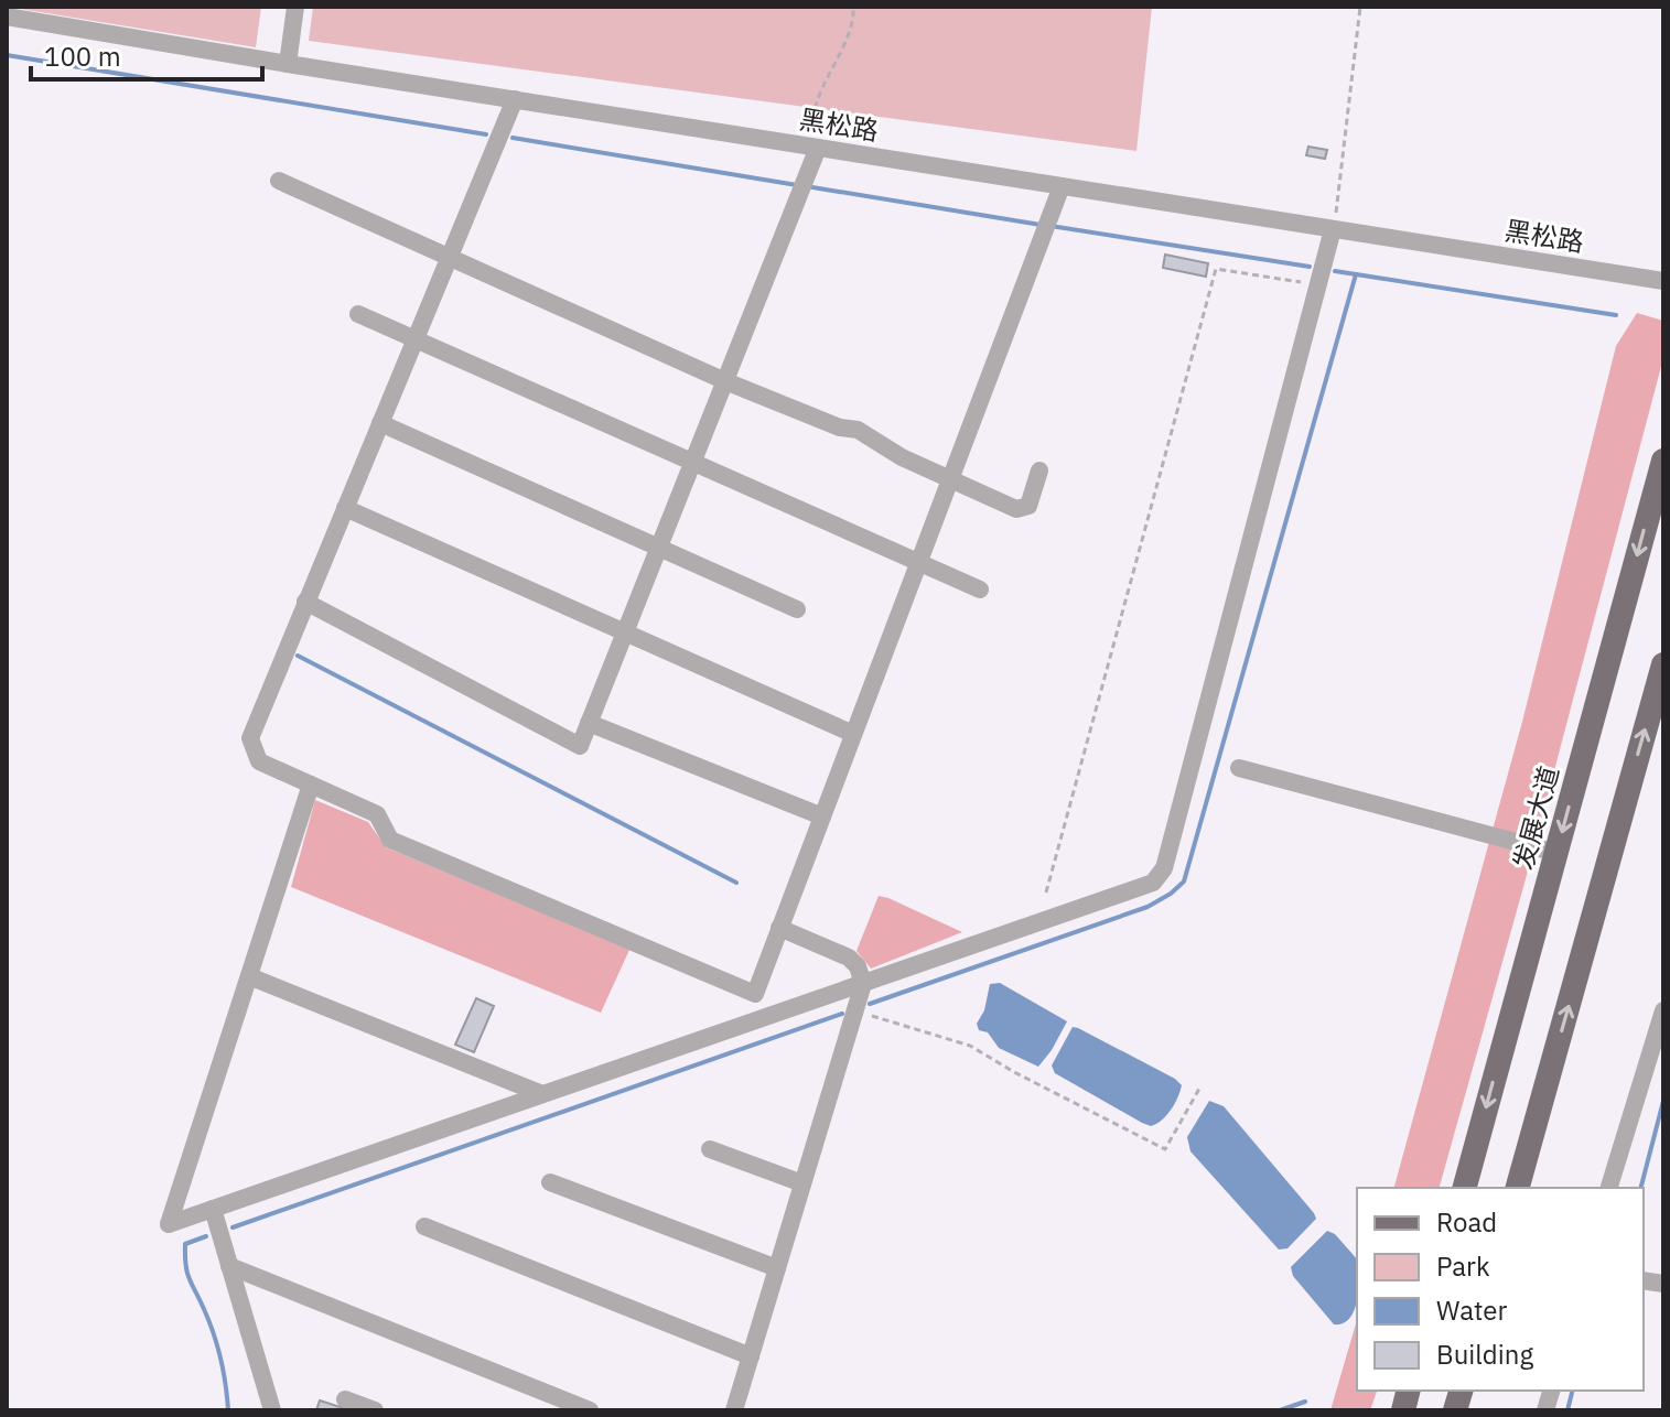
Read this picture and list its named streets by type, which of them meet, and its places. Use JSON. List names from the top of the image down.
{
  "streets": {
    "main road": ["发展大道"],
    "street": ["黑松路"]
  },
  "legend": [
    "Road",
    "Park",
    "Water",
    "Building"
  ],
  "scale_bar": "100 m"
}
